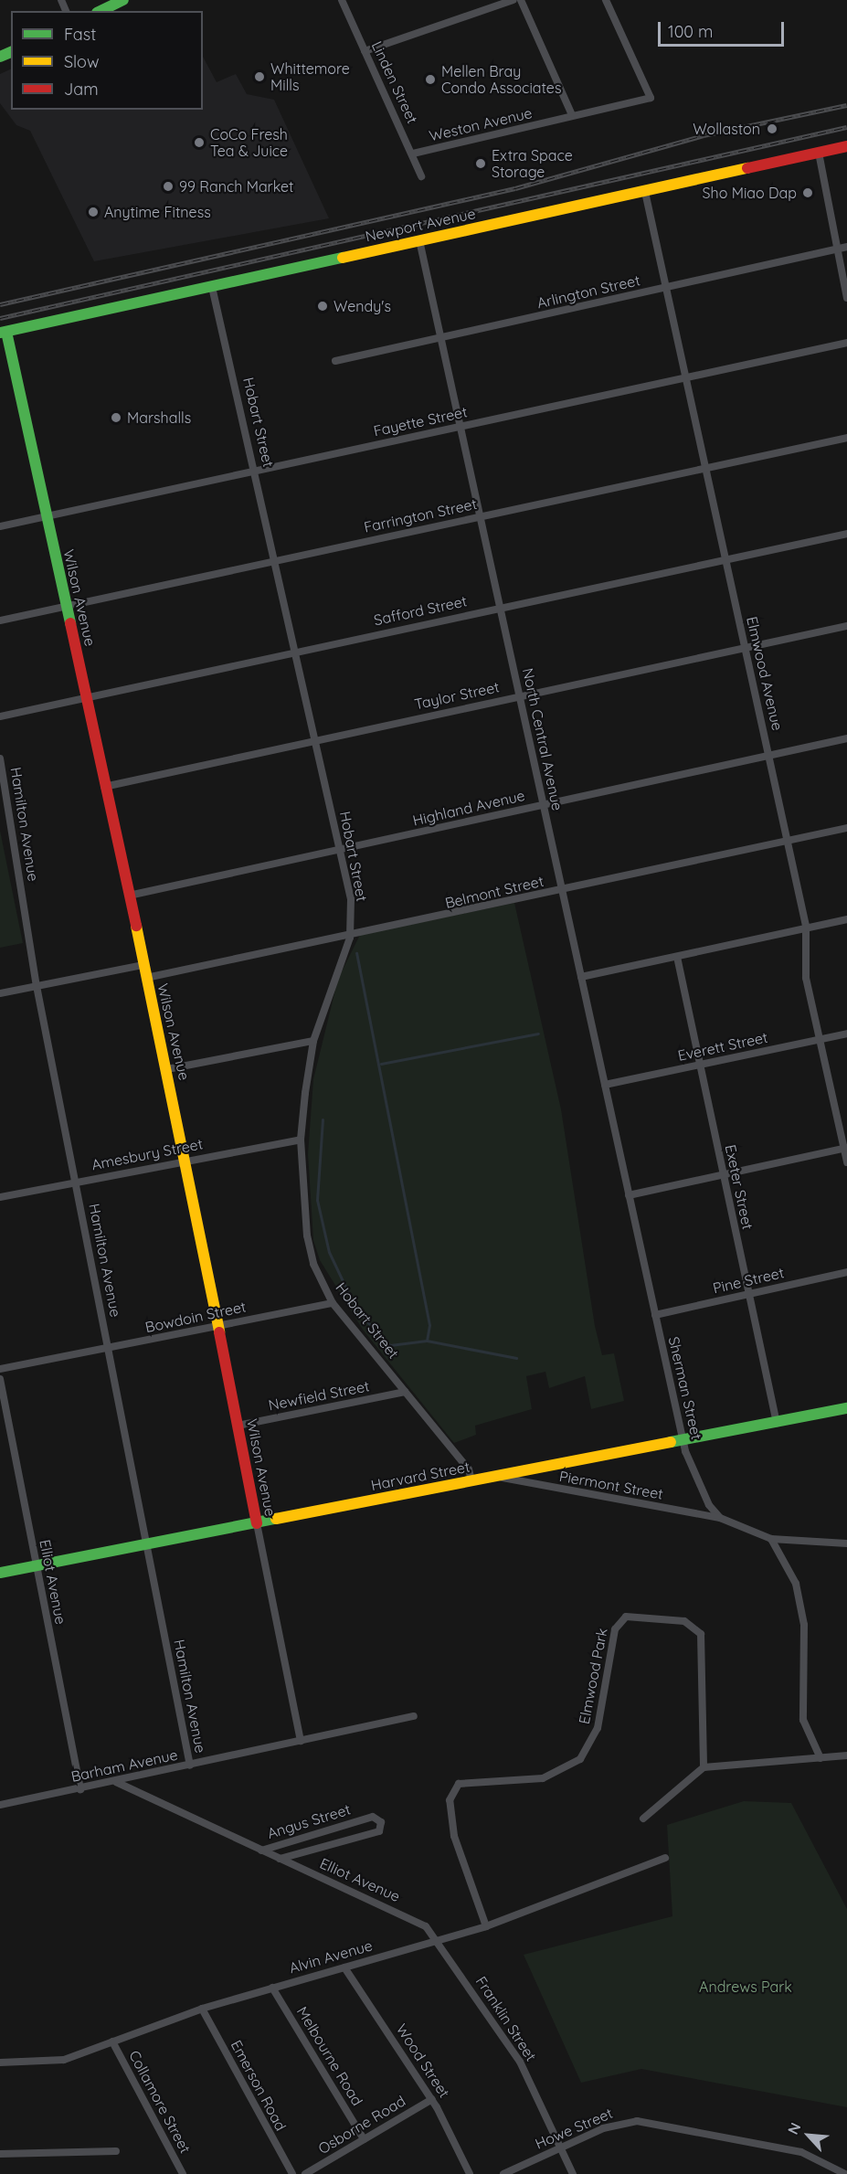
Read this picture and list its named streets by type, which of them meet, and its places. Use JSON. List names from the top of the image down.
{
  "streets": {
    "street": [
      "Linden Street",
      "Weston Avenue",
      "Newport Avenue",
      "Arlington Street",
      "Fayette Street",
      "Hobart Street",
      "Farrington Street",
      "Wilson Avenue",
      "Safford Street",
      "Elmwood Avenue",
      "Taylor Street",
      "North Central Avenue",
      "Highland Avenue",
      "Hamilton Avenue",
      "Belmont Street",
      "Everett Street",
      "Amesbury Street",
      "Exeter Street",
      "Pine Street",
      "Bowdoin Street",
      "Sherman Street",
      "Newfield Street",
      "Harvard Street",
      "Piermont Street",
      "Elliot Avenue",
      "Elmwood Park",
      "Barham Avenue",
      "Angus Street",
      "Alvin Avenue",
      "Franklin Street",
      "Melbourne Road",
      "Wood Street",
      "Emerson Road",
      "Collamore Street",
      "Osborne Road",
      "Howe Street"
    ]
  },
  "crossings": [
    ["Linden Street", "Weston Avenue"],
    ["Newport Avenue", "Hobart Street"],
    ["Newport Avenue", "Wilson Avenue"],
    ["Newport Avenue", "Elmwood Avenue"],
    ["Newport Avenue", "North Central Avenue"],
    ["Arlington Street", "Elmwood Avenue"],
    ["Arlington Street", "North Central Avenue"],
    ["Fayette Street", "Hobart Street"],
    ["Fayette Street", "Wilson Avenue"],
    ["Fayette Street", "Elmwood Avenue"],
    ["Fayette Street", "North Central Avenue"],
    ["Hobart Street", "Farrington Street"],
    ["Hobart Street", "Safford Street"],
    ["Hobart Street", "Taylor Street"],
    ["Hobart Street", "Highland Avenue"],
    ["Hobart Street", "Belmont Street"],
    ["Hobart Street", "Amesbury Street"],
    ["Hobart Street", "Bowdoin Street"],
    ["Hobart Street", "Newfield Street"],
    ["Hobart Street", "Harvard Street"],
    ["Farrington Street", "Wilson Avenue"],
    ["Farrington Street", "Elmwood Avenue"],
    ["Farrington Street", "North Central Avenue"],
    ["Wilson Avenue", "Safford Street"],
    ["Wilson Avenue", "Taylor Street"],
    ["Wilson Avenue", "Highland Avenue"],
    ["Wilson Avenue", "Belmont Street"],
    ["Wilson Avenue", "Amesbury Street"],
    ["Wilson Avenue", "Bowdoin Street"],
    ["Wilson Avenue", "Newfield Street"],
    ["Wilson Avenue", "Harvard Street"],
    ["Wilson Avenue", "Barham Avenue"],
    ["Safford Street", "Elmwood Avenue"],
    ["Safford Street", "North Central Avenue"],
    ["Elmwood Avenue", "Taylor Street"],
    ["Elmwood Avenue", "Highland Avenue"],
    ["Elmwood Avenue", "Belmont Street"],
    ["Elmwood Avenue", "Everett Street"],
    ["Taylor Street", "North Central Avenue"],
    ["North Central Avenue", "Highland Avenue"],
    ["North Central Avenue", "Belmont Street"],
    ["North Central Avenue", "Sherman Street"],
    ["Hamilton Avenue", "Amesbury Street"],
    ["Hamilton Avenue", "Bowdoin Street"],
    ["Hamilton Avenue", "Harvard Street"],
    ["Hamilton Avenue", "Barham Avenue"],
    ["Everett Street", "Exeter Street"],
    ["Everett Street", "Sherman Street"],
    ["Exeter Street", "Pine Street"],
    ["Exeter Street", "Harvard Street"],
    ["Pine Street", "Sherman Street"],
    ["Sherman Street", "Harvard Street"],
    ["Sherman Street", "Piermont Street"],
    ["Harvard Street", "Piermont Street"],
    ["Harvard Street", "Elliot Avenue"],
    ["Elliot Avenue", "Barham Avenue"],
    ["Elliot Avenue", "Angus Street"],
    ["Elliot Avenue", "Alvin Avenue"],
    ["Elliot Avenue", "Franklin Street"],
    ["Elmwood Park", "Alvin Avenue"],
    ["Alvin Avenue", "Franklin Street"],
    ["Alvin Avenue", "Melbourne Road"],
    ["Alvin Avenue", "Wood Street"],
    ["Alvin Avenue", "Emerson Road"],
    ["Alvin Avenue", "Collamore Street"],
    ["Franklin Street", "Howe Street"],
    ["Melbourne Road", "Osborne Road"],
    ["Wood Street", "Osborne Road"]
  ],
  "parks": ["Andrews Park"],
  "places": [
    "Whittemore Mills",
    "Mellen Bray Condo Associates",
    "Wollaston",
    "CoCo Fresh Tea & Juice",
    "Extra Space Storage",
    "99 Ranch Market",
    "Sho Miao Dap",
    "Anytime Fitness",
    "Wendy's",
    "Marshalls"
  ],
  "legend": ["Fast", "Slow", "Jam"],
  "scale_bar": "100 m",
  "north": "top left"
}
